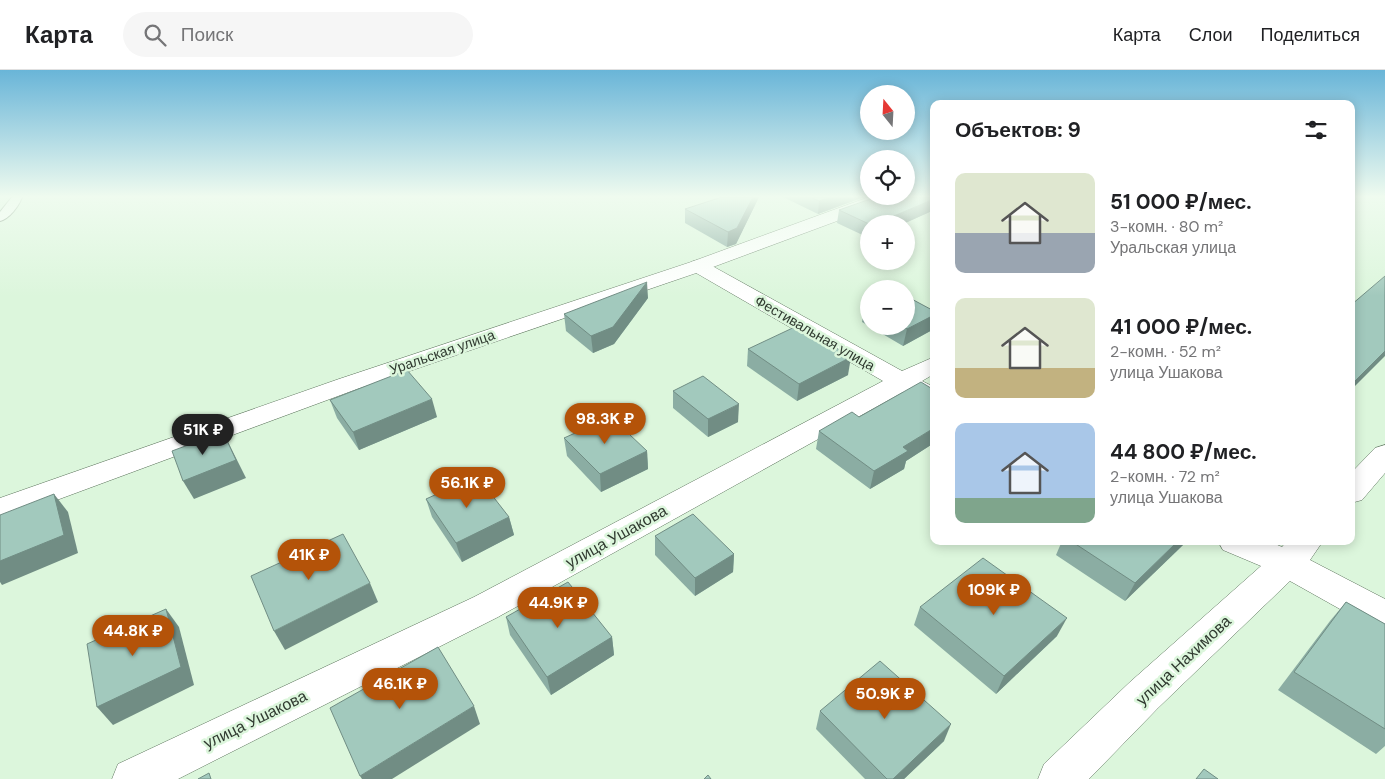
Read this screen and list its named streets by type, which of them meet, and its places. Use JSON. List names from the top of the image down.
{
  "streets": {
    "street": [
      "Фестивальная улица",
      "Уральская улица",
      "улица Ушакова",
      "улица Нахимова"
    ]
  },
  "crossings": [
    ["Фестивальная улица", "Уральская улица"],
    ["Фестивальная улица", "улица Ушакова"]
  ],
  "north": "top",
  "page": {
    "header": "Карта",
    "search": "Поиск",
    "nav": ["Карта", "Слои", "Поделиться"],
    "map_buttons": ["+", "−"],
    "heading": "Объектов: 9",
    "list": [
      {
        "name": "51 000 ₽/мес.",
        "note": "3-комн. · 80 m² · Уральская улица"
      },
      {
        "name": "41 000 ₽/мес.",
        "note": "2-комн. · 52 m² · улица Ушакова"
      },
      {
        "name": "44 800 ₽/мес.",
        "note": "2-комн. · 72 m² · улица Ушакова"
      }
    ],
    "price": [
      "98.3K ₽",
      "51K ₽",
      "56.1K ₽",
      "41K ₽",
      "109K ₽",
      "44.9K ₽",
      "44.8K ₽",
      "46.1K ₽",
      "50.9K ₽"
    ]
  }
}
